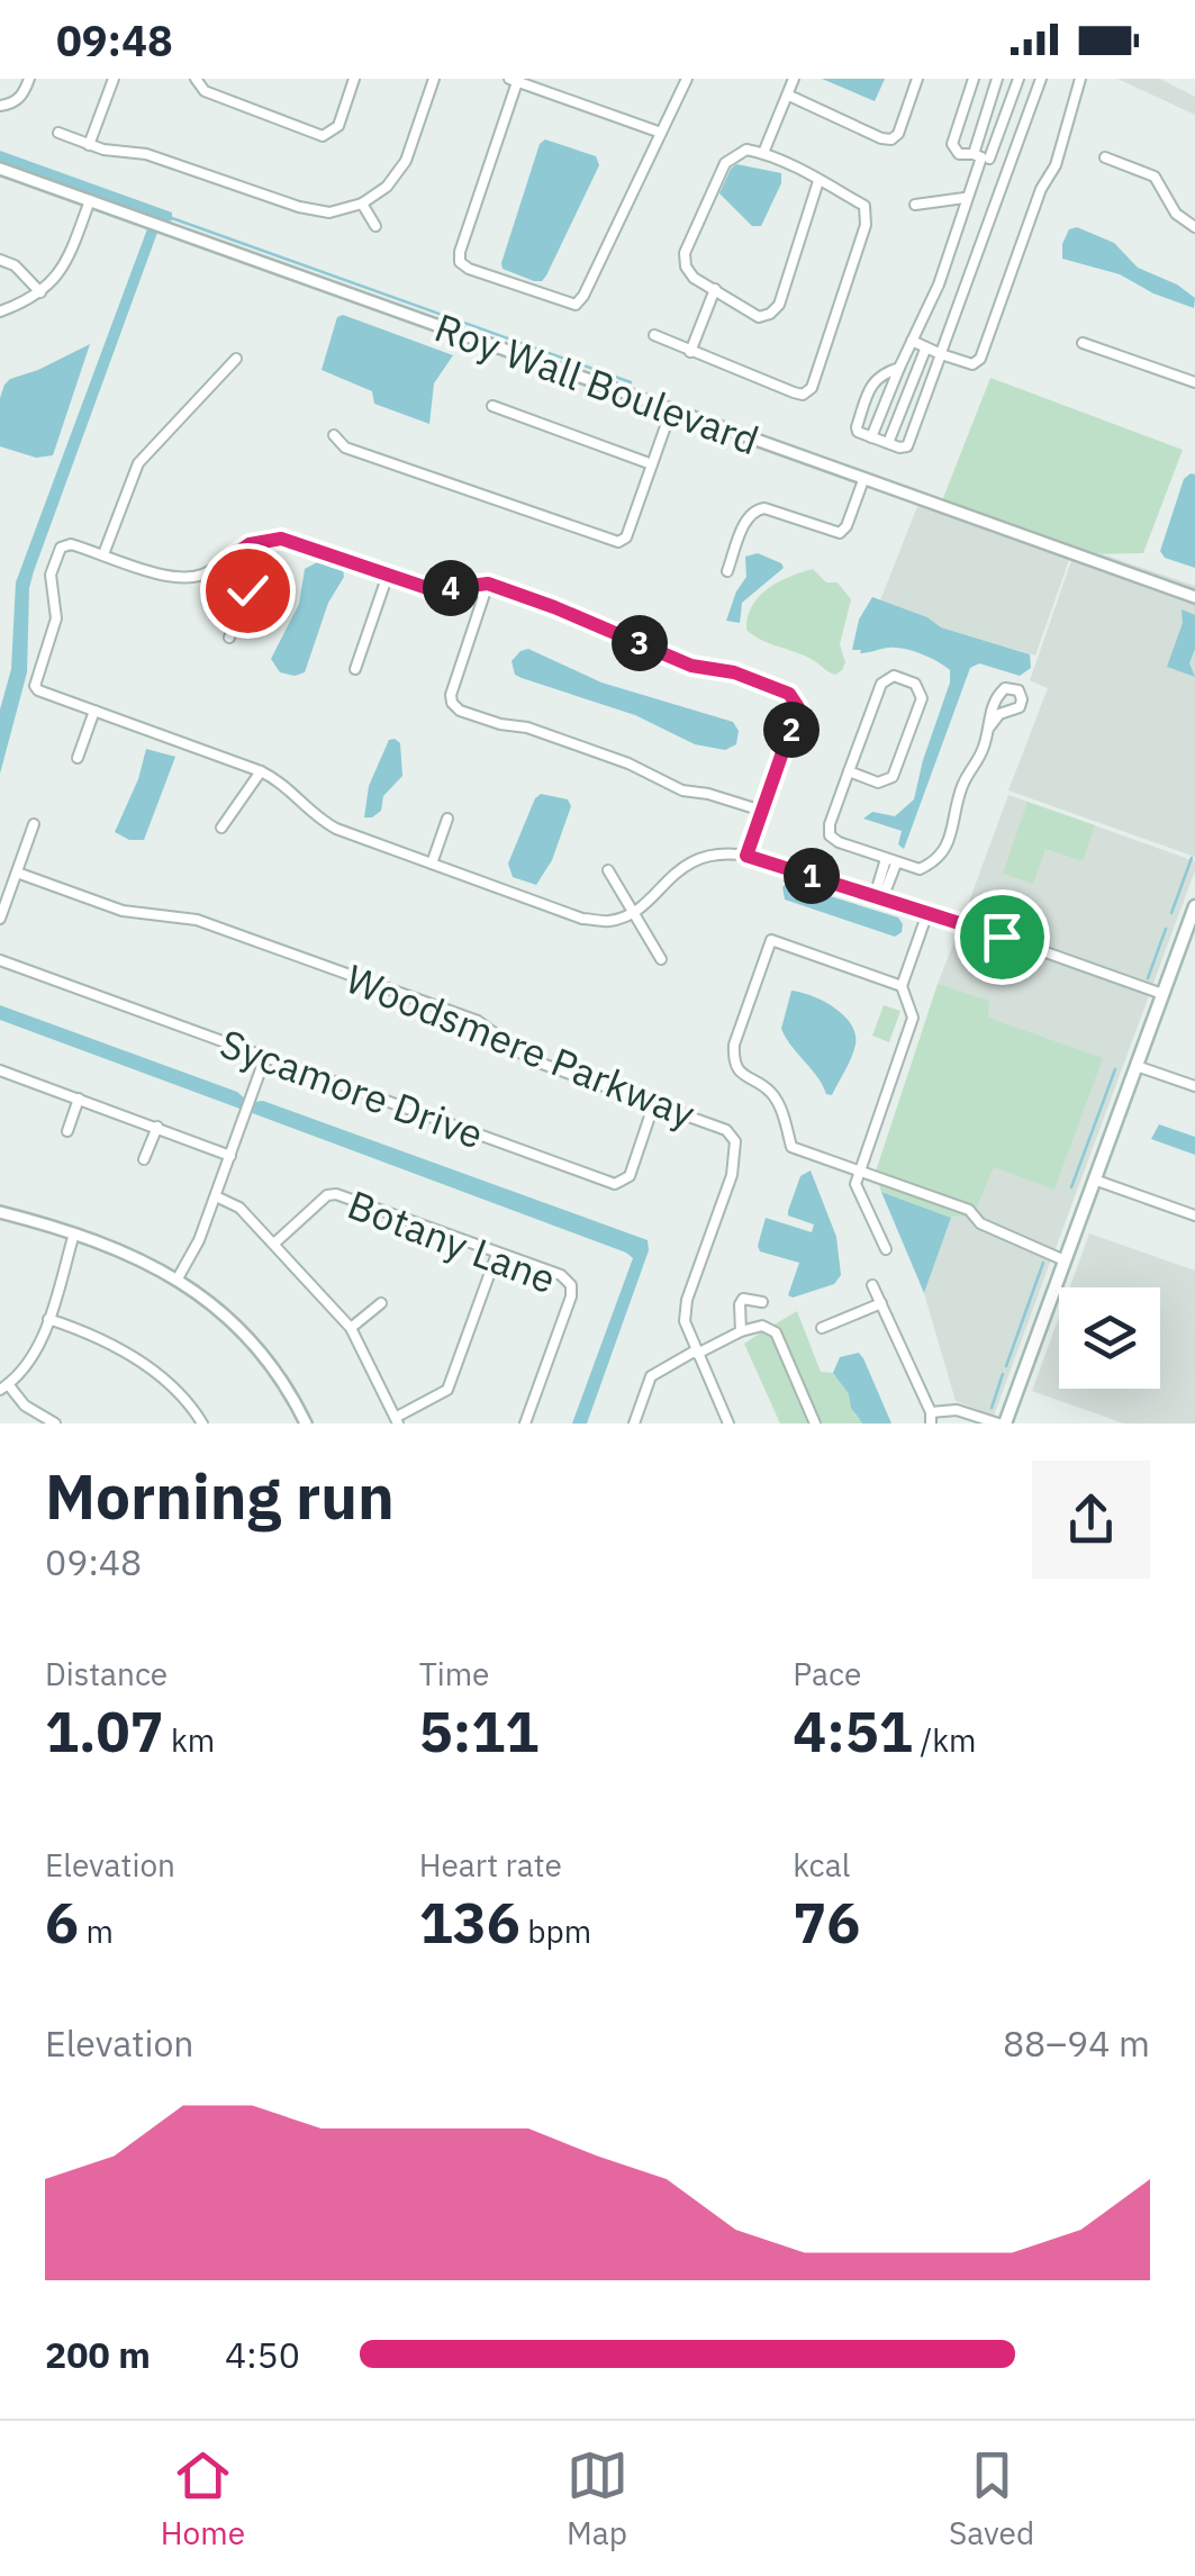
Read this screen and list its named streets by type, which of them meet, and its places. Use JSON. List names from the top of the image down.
{
  "streets": {
    "street": [
      "Roy Wall Boulevard",
      "Woodsmere Parkway",
      "Sycamore Drive",
      "Botany Lane"
    ]
  },
  "crossings": [
    ["Woodsmere Parkway", "Sycamore Drive"]
  ],
  "page": {
    "status": "09:48",
    "pins": [
      "4",
      "3",
      "2",
      "1"
    ],
    "heading": ["Morning run", "09:48"],
    "stats": [
      ["Distance", "1.07 km"],
      ["Time", "5:11"],
      ["Pace", "4:51 /km"],
      ["Elevation", "6 m"],
      ["Heart rate", "136 bpm"],
      ["kcal", "76"]
    ],
    "chart": ["Elevation", "88–94 m"],
    "list": [
      {
        "name": "200 m",
        "note": "4:50"
      }
    ],
    "tabs": ["Home", "Map", "Saved"]
  }
}
